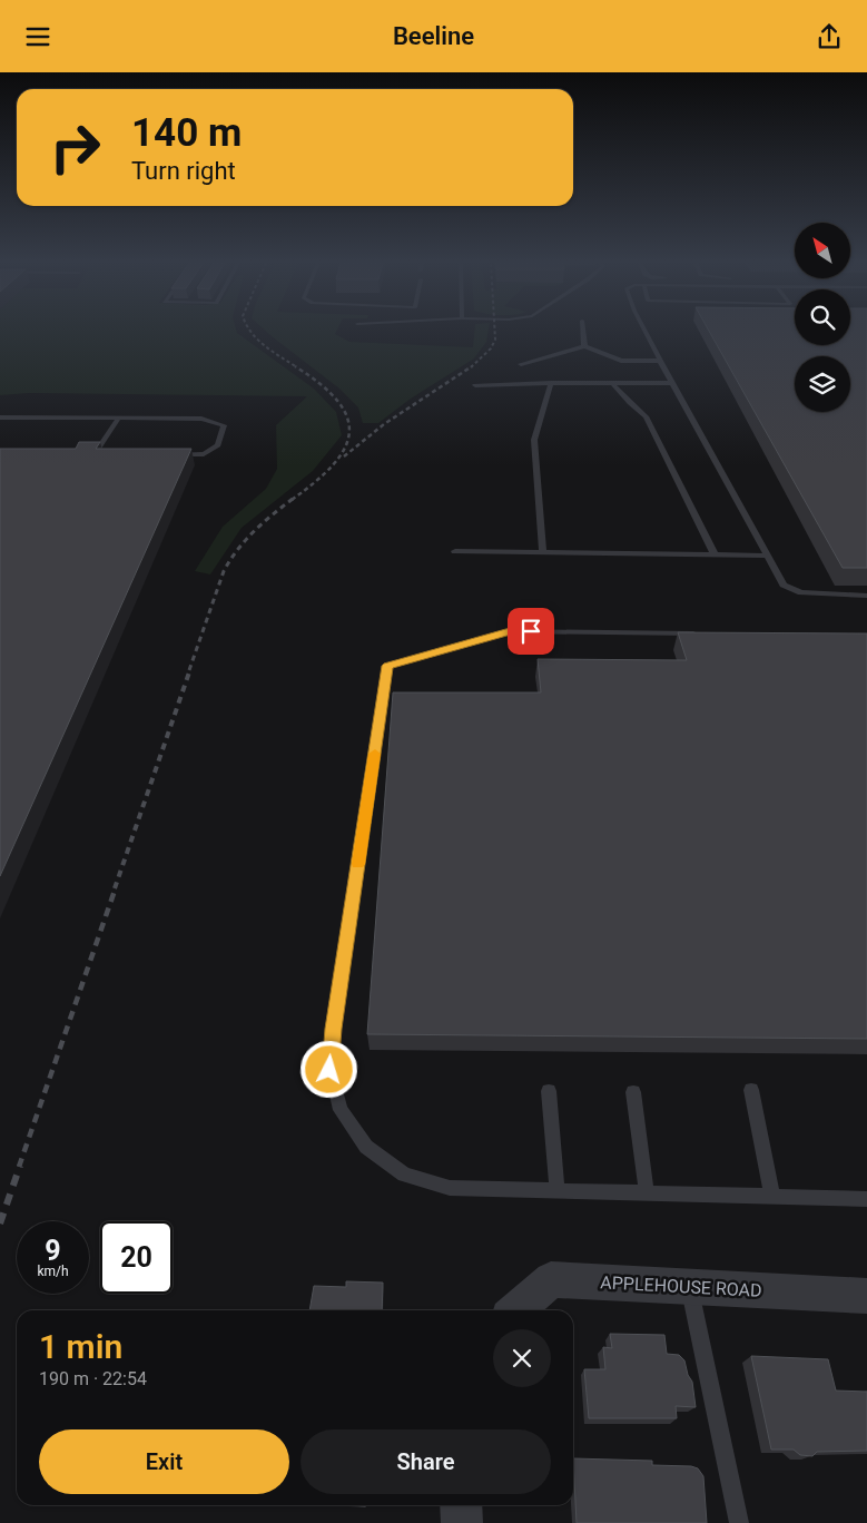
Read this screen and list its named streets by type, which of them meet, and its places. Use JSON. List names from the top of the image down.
{
  "streets": {
    "street": ["APPLEHOUSE ROAD"]
  },
  "north": "top left",
  "page": {
    "header": "Beeline",
    "turn": ["140 m", "Turn right"],
    "speed": "9 km/h",
    "limit": "20",
    "heading": ["1 min", "190 m · 22:54"],
    "buttons": ["Exit", "Share"]
  }
}
